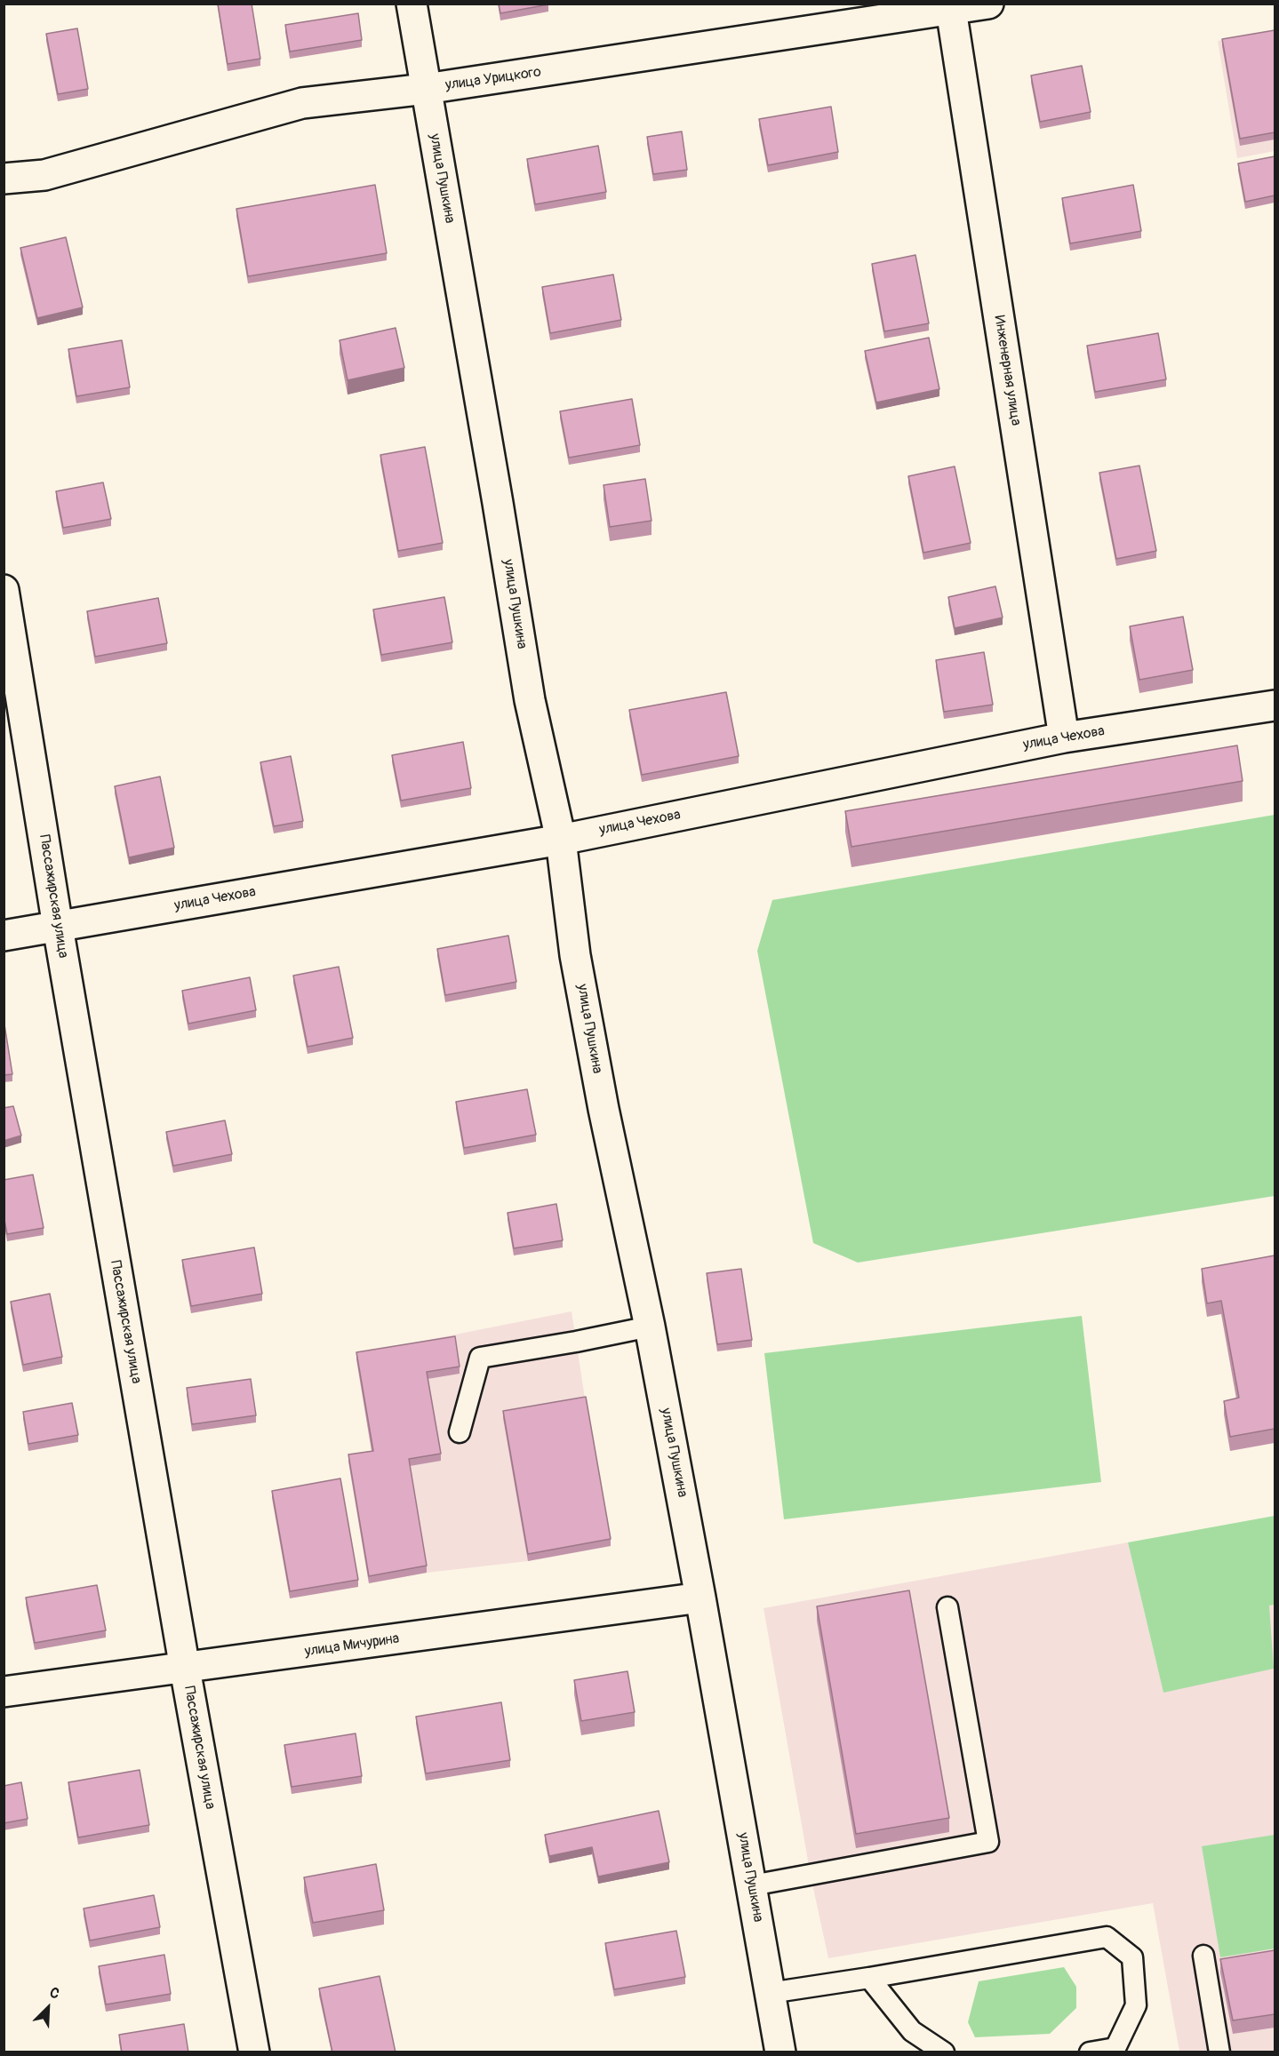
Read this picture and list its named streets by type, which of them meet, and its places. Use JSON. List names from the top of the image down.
{
  "streets": {
    "street": [
      "улица Урицкого",
      "улица Пушкина",
      "Инженерная улица",
      "улица Чехова",
      "Пассажирская улица",
      "улица Мичурина"
    ]
  },
  "crossings": [
    ["улица Урицкого", "улица Пушкина"],
    ["улица Урицкого", "Инженерная улица"],
    ["улица Пушкина", "улица Чехова"],
    ["улица Пушкина", "улица Мичурина"],
    ["Инженерная улица", "улица Чехова"],
    ["улица Чехова", "Пассажирская улица"],
    ["Пассажирская улица", "улица Мичурина"]
  ],
  "north": "top right"
}
